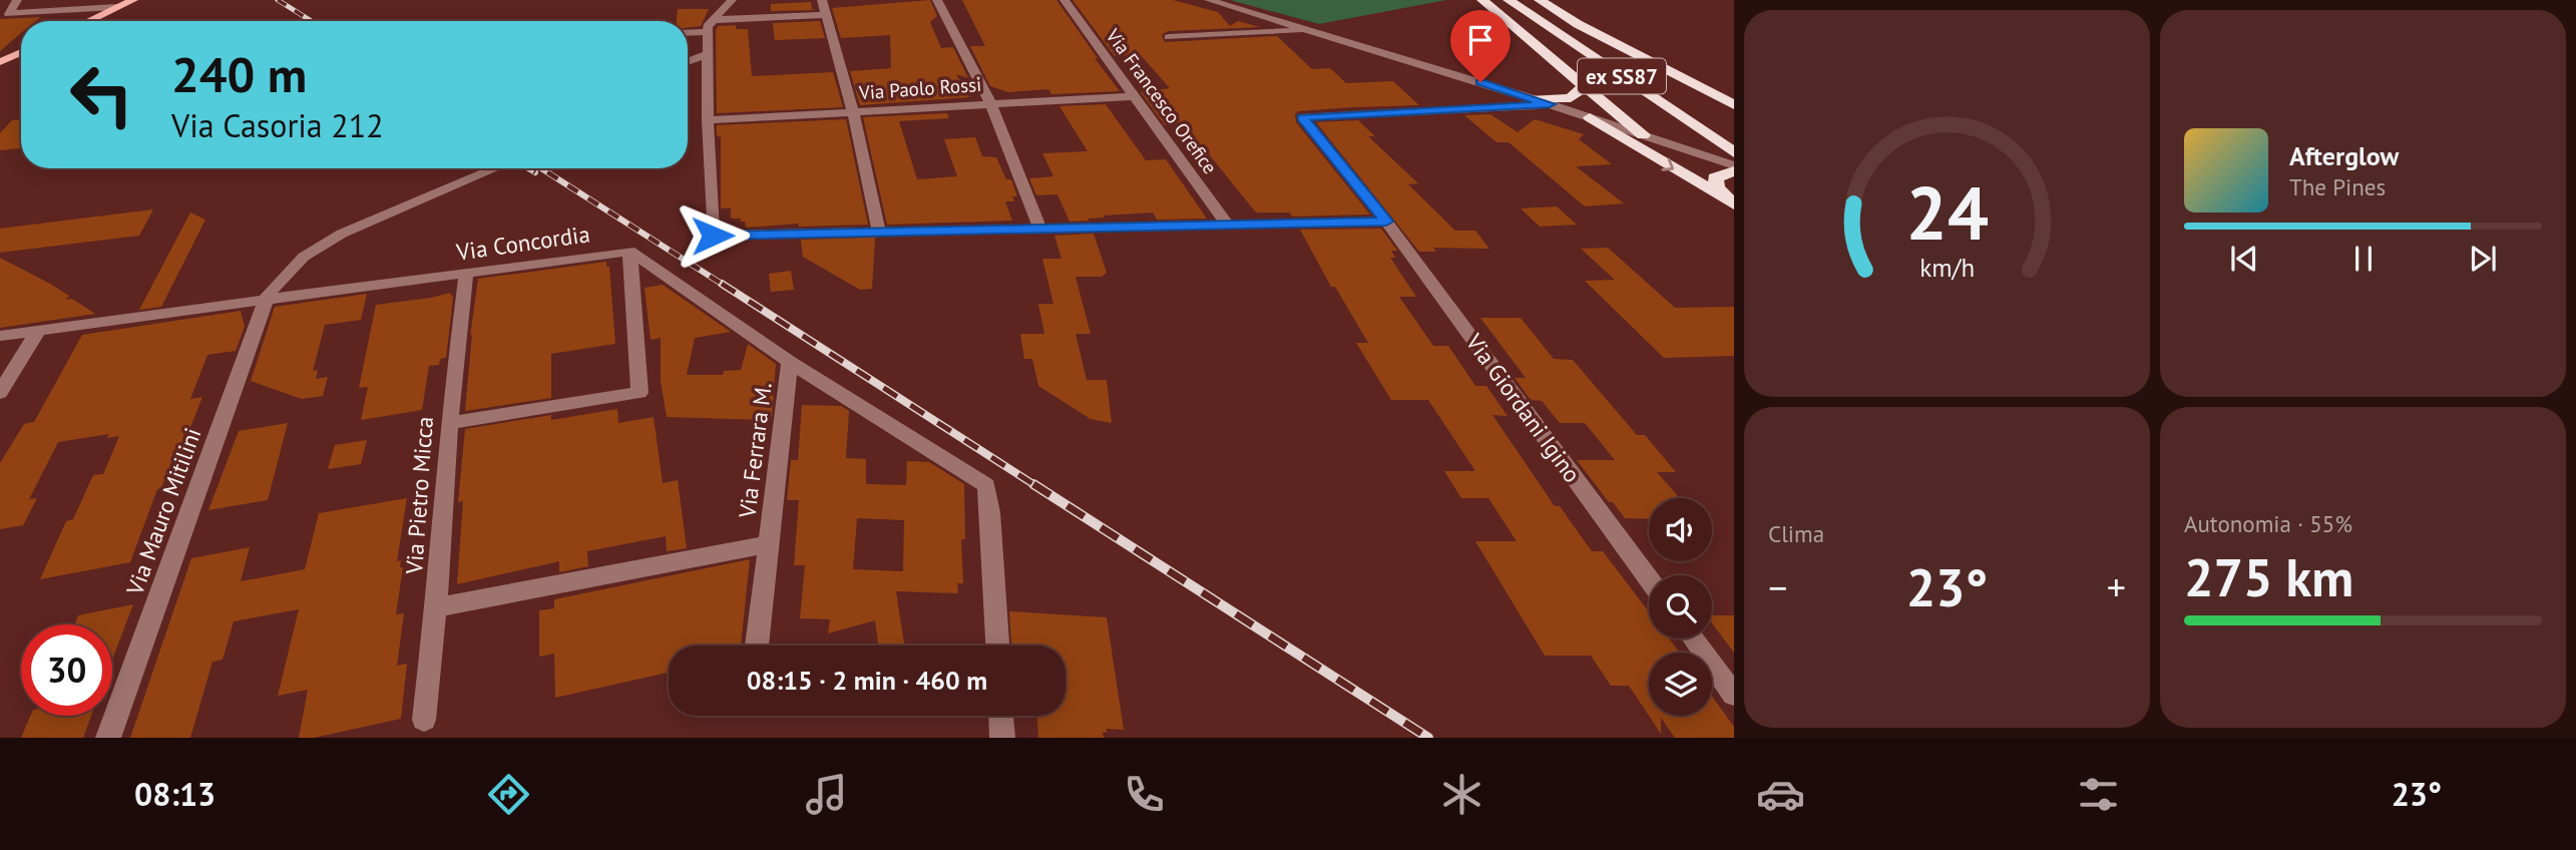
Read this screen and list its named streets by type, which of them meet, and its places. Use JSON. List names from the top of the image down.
{
  "streets": {
    "highway": ["ex SS87"],
    "street": [
      "Via Paolo Rossi",
      "Via Francesco Orefice",
      "Via Concordia",
      "Via Giordani Igino",
      "Via Ferrara M.",
      "Via Pietro Micca",
      "Via Mauro Mitilini"
    ]
  },
  "crossings": [
    ["Via Paolo Rossi", "Via Francesco Orefice"],
    ["Via Concordia", "Via Pietro Micca"],
    ["Via Concordia", "Via Mauro Mitilini"]
  ],
  "page": {
    "turn": ["240 m", "Via Casoria 212"],
    "song": ["Afterglow", "The Pines"],
    "tile": [
      "Clima",
      ["Autonomia · 55%", "275 km"]
    ],
    "heat": ["−", "23°", "+"],
    "limit": "30",
    "trip": "08:15 · 2 min · 460 m",
    "tabs": ["08:13", "23°"],
    "gauge": ["24", "km/h"]
  }
}
